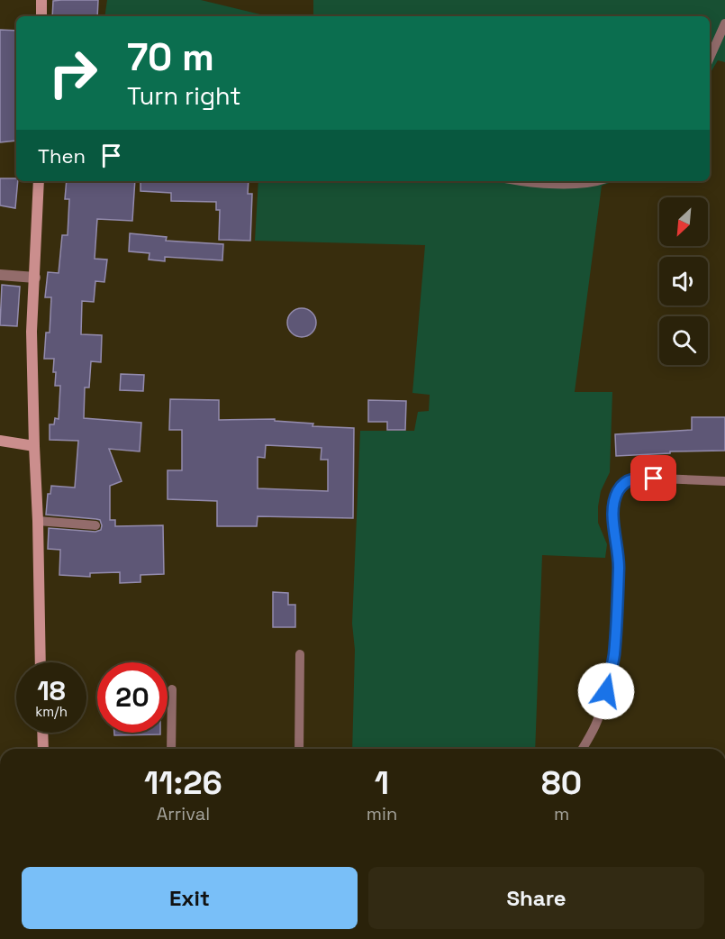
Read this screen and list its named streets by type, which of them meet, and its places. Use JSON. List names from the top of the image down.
{
  "north": "bottom left",
  "page": {
    "turn": ["70 m", "Turn right"],
    "then": "Then",
    "speed": "18 km/h",
    "limit": "20",
    "eta": [
      "11:26",
      "Arrival",
      "1",
      "min",
      "80",
      "m"
    ],
    "buttons": ["Exit", "Share"]
  }
}
